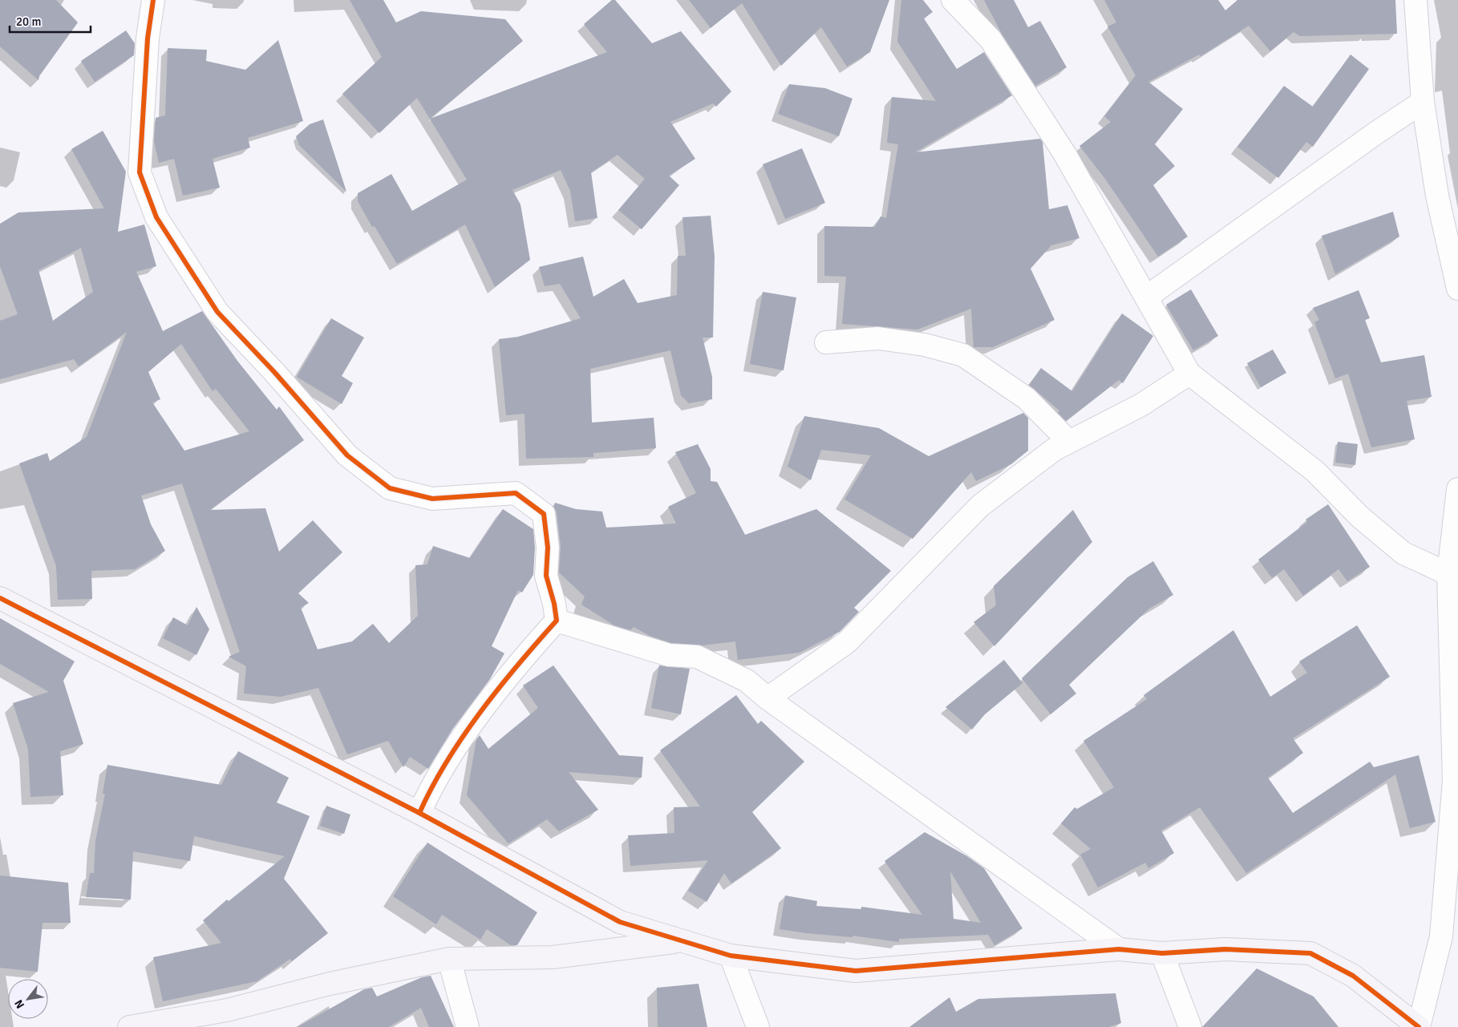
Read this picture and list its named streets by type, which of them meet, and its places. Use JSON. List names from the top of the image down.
{
  "scale_bar": "20 m",
  "north": "bottom left"
}
